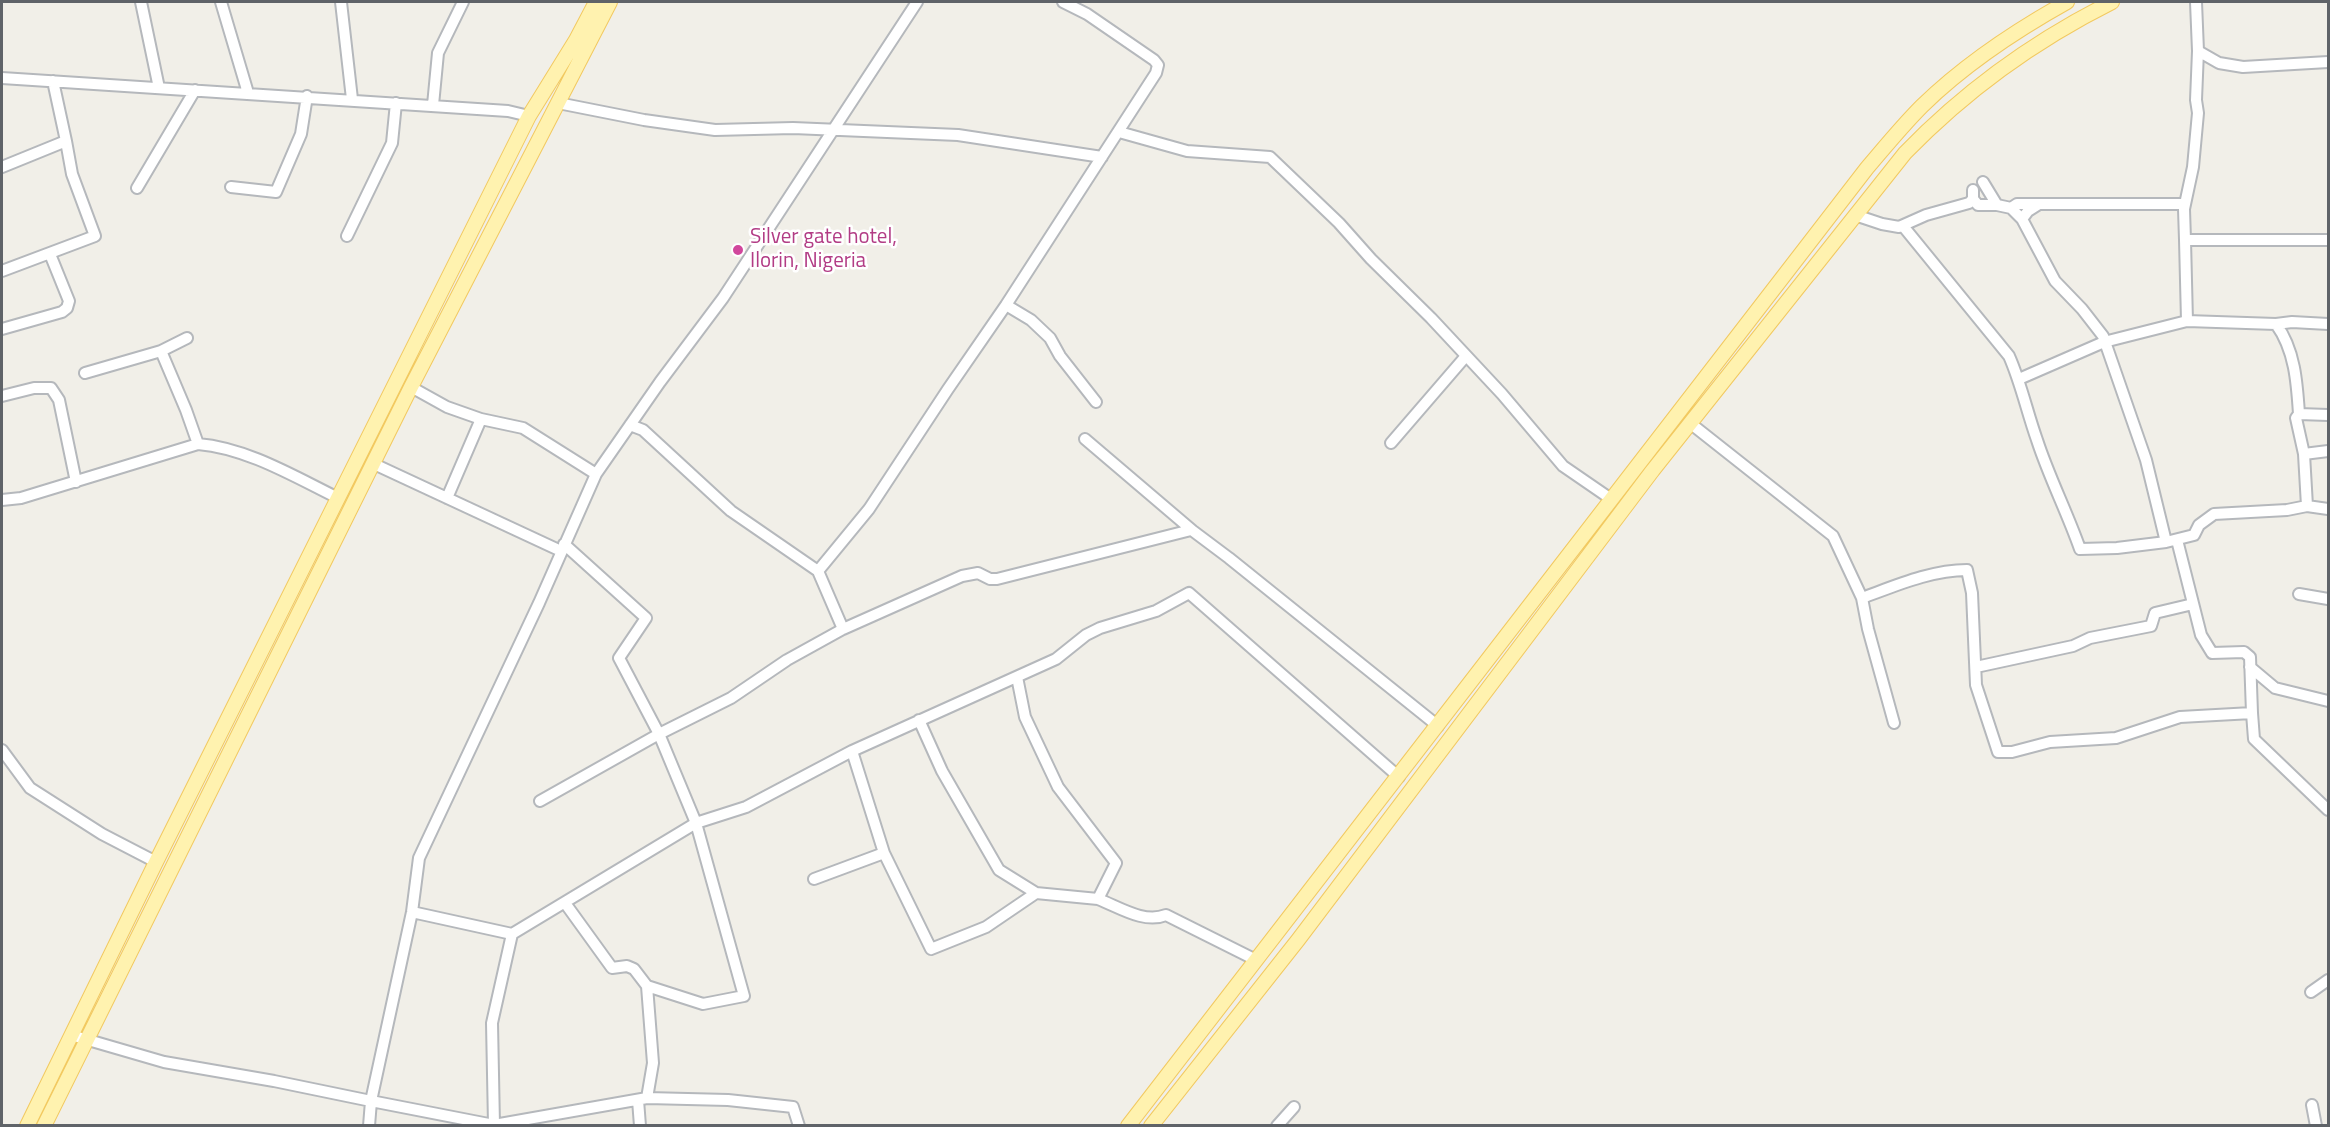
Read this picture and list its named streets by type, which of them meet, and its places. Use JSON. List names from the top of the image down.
{
  "places": ["Silver gate hotel, Ilorin, Nigeria"]
}
